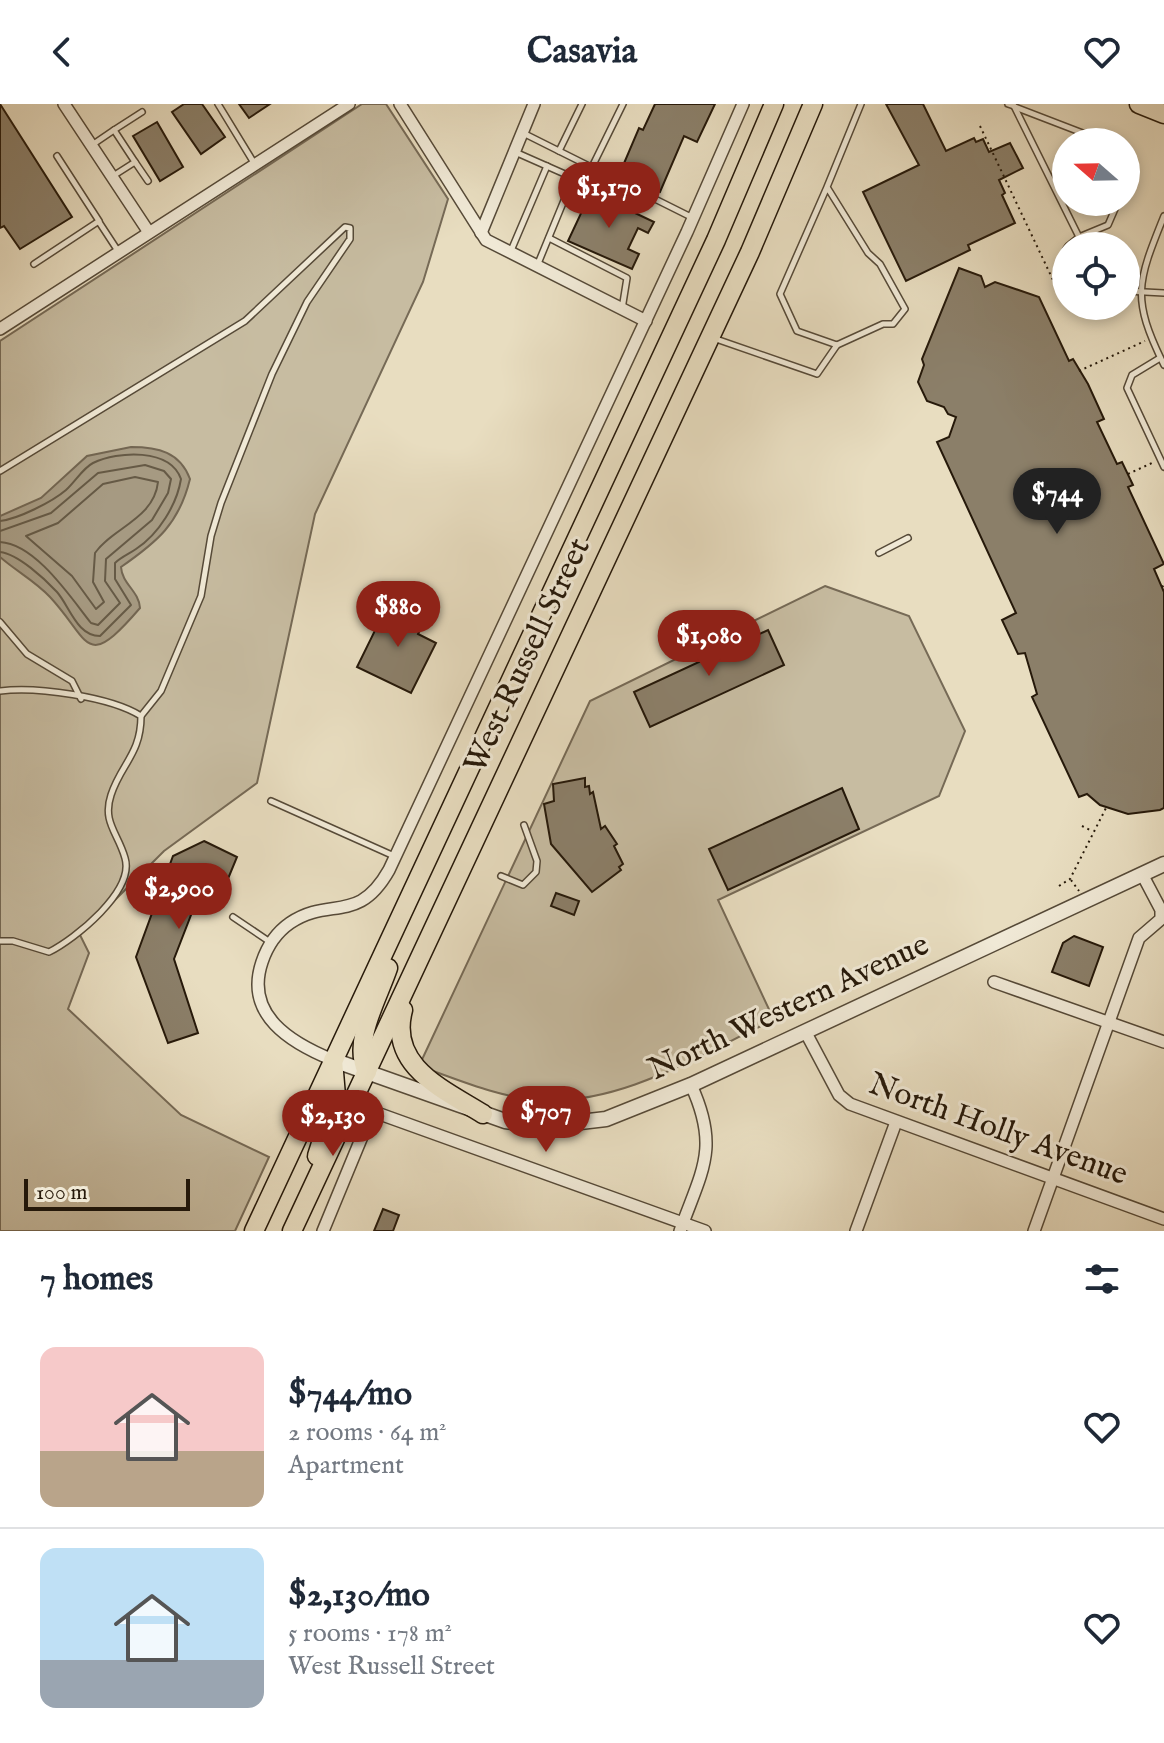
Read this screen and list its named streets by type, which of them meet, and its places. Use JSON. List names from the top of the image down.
{
  "streets": {
    "main road": ["West Russell Street"],
    "street": ["North Western Avenue", "North Holly Avenue"]
  },
  "crossings": [
    ["West Russell Street", "North Western Avenue"],
    ["North Western Avenue", "North Holly Avenue"]
  ],
  "scale_bar": "100 m",
  "north": "left",
  "page": {
    "header": "Casavia",
    "price": [
      "$1,170",
      "$744",
      "$880",
      "$1,080",
      "$2,900",
      "$707",
      "$2,130"
    ],
    "scale": "100 m",
    "heading": "7 homes",
    "list": [
      {
        "name": "$744/mo",
        "note": "2 rooms · 64 m² · Apartment"
      },
      {
        "name": "$2,130/mo",
        "note": "5 rooms · 178 m² · West Russell Street"
      }
    ]
  }
}
